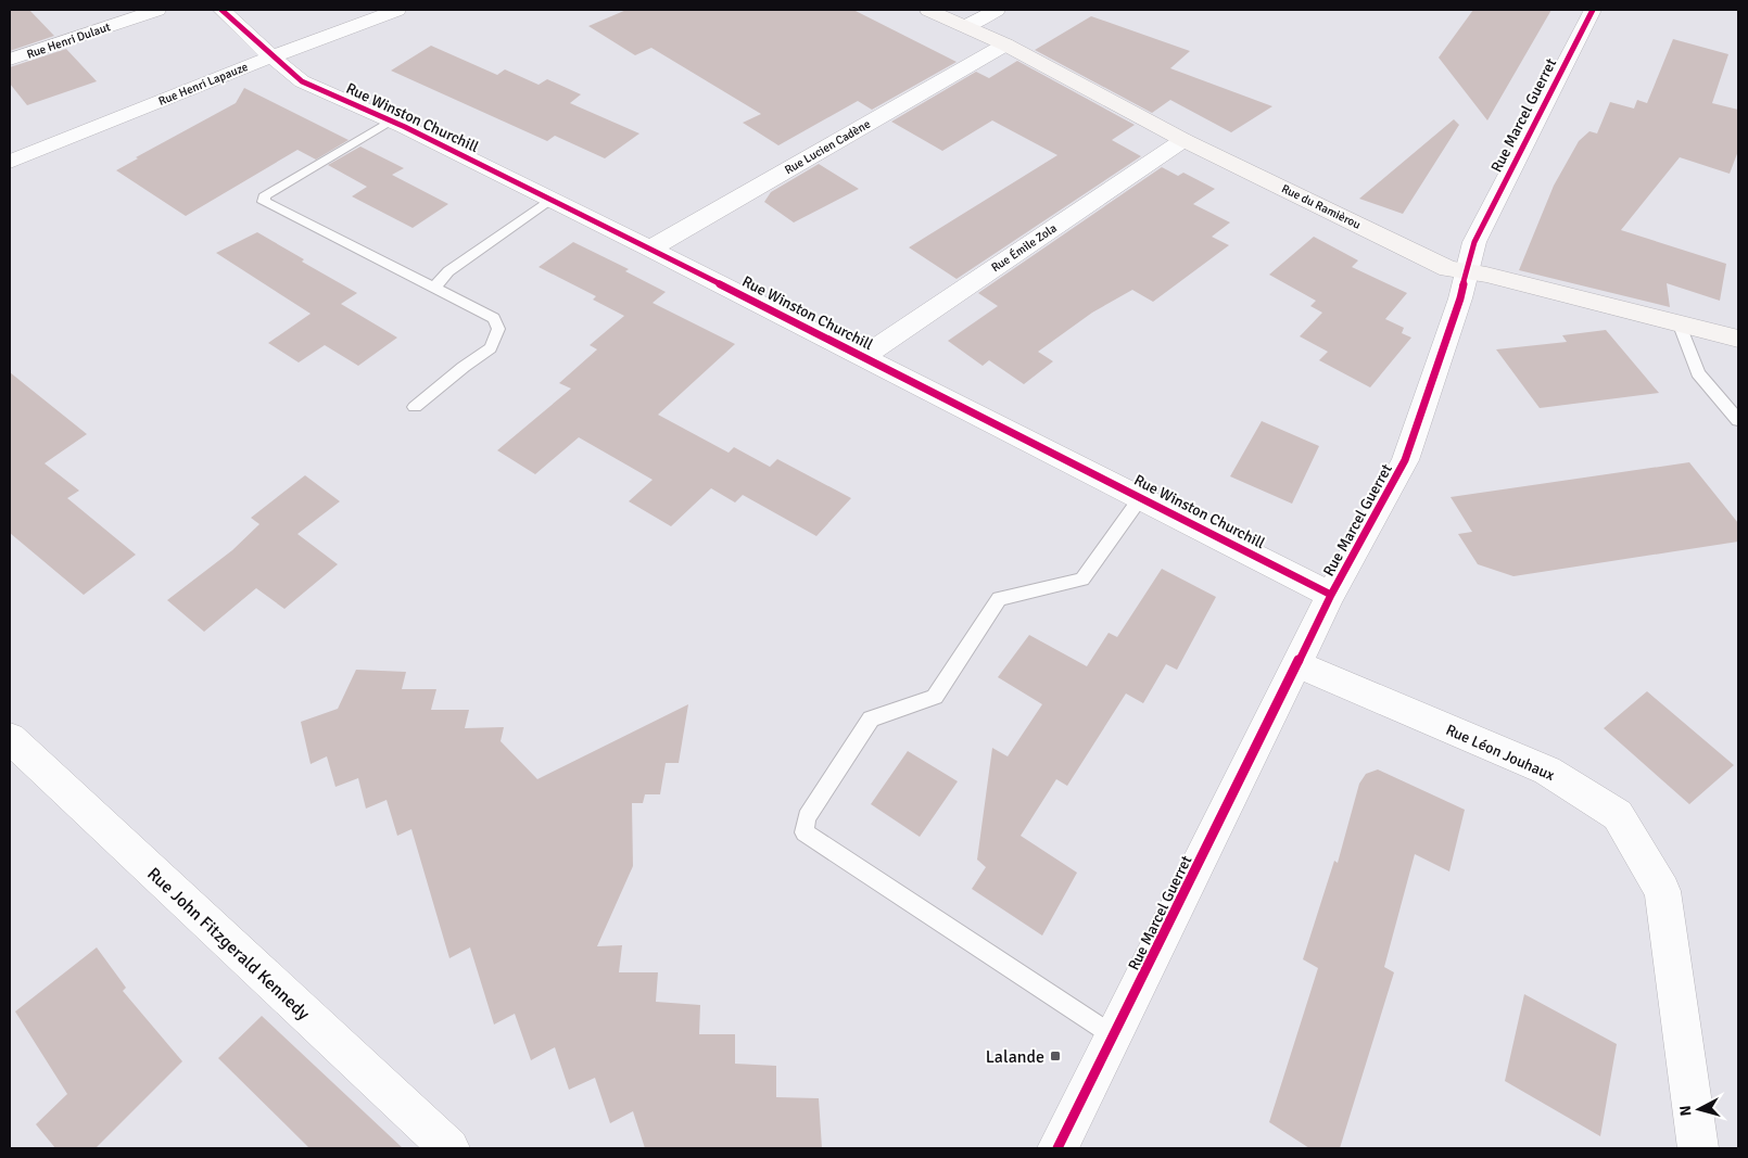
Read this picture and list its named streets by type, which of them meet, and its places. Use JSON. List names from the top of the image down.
{
  "streets": {
    "street": [
      "Rue Henri Dulaut",
      "Rue Henri Lapauze",
      "Rue Marcel Guerret",
      "Rue Winston Churchill",
      "Rue Lucien Cadène",
      "Rue du Ramièrou",
      "Rue Émile Zola",
      "Rue Léon Jouhaux",
      "Rue John Fitzgerald Kennedy"
    ]
  },
  "crossings": [
    ["Rue Henri Lapauze", "Rue Winston Churchill"],
    ["Rue Marcel Guerret", "Rue Winston Churchill"],
    ["Rue Marcel Guerret", "Rue du Ramièrou"],
    ["Rue Marcel Guerret", "Rue Léon Jouhaux"],
    ["Rue Winston Churchill", "Rue Lucien Cadène"],
    ["Rue Winston Churchill", "Rue Émile Zola"],
    ["Rue Lucien Cadène", "Rue du Ramièrou"],
    ["Rue du Ramièrou", "Rue Émile Zola"]
  ],
  "places": {
    "transit": ["Lalande"]
  },
  "north": "left"
}
